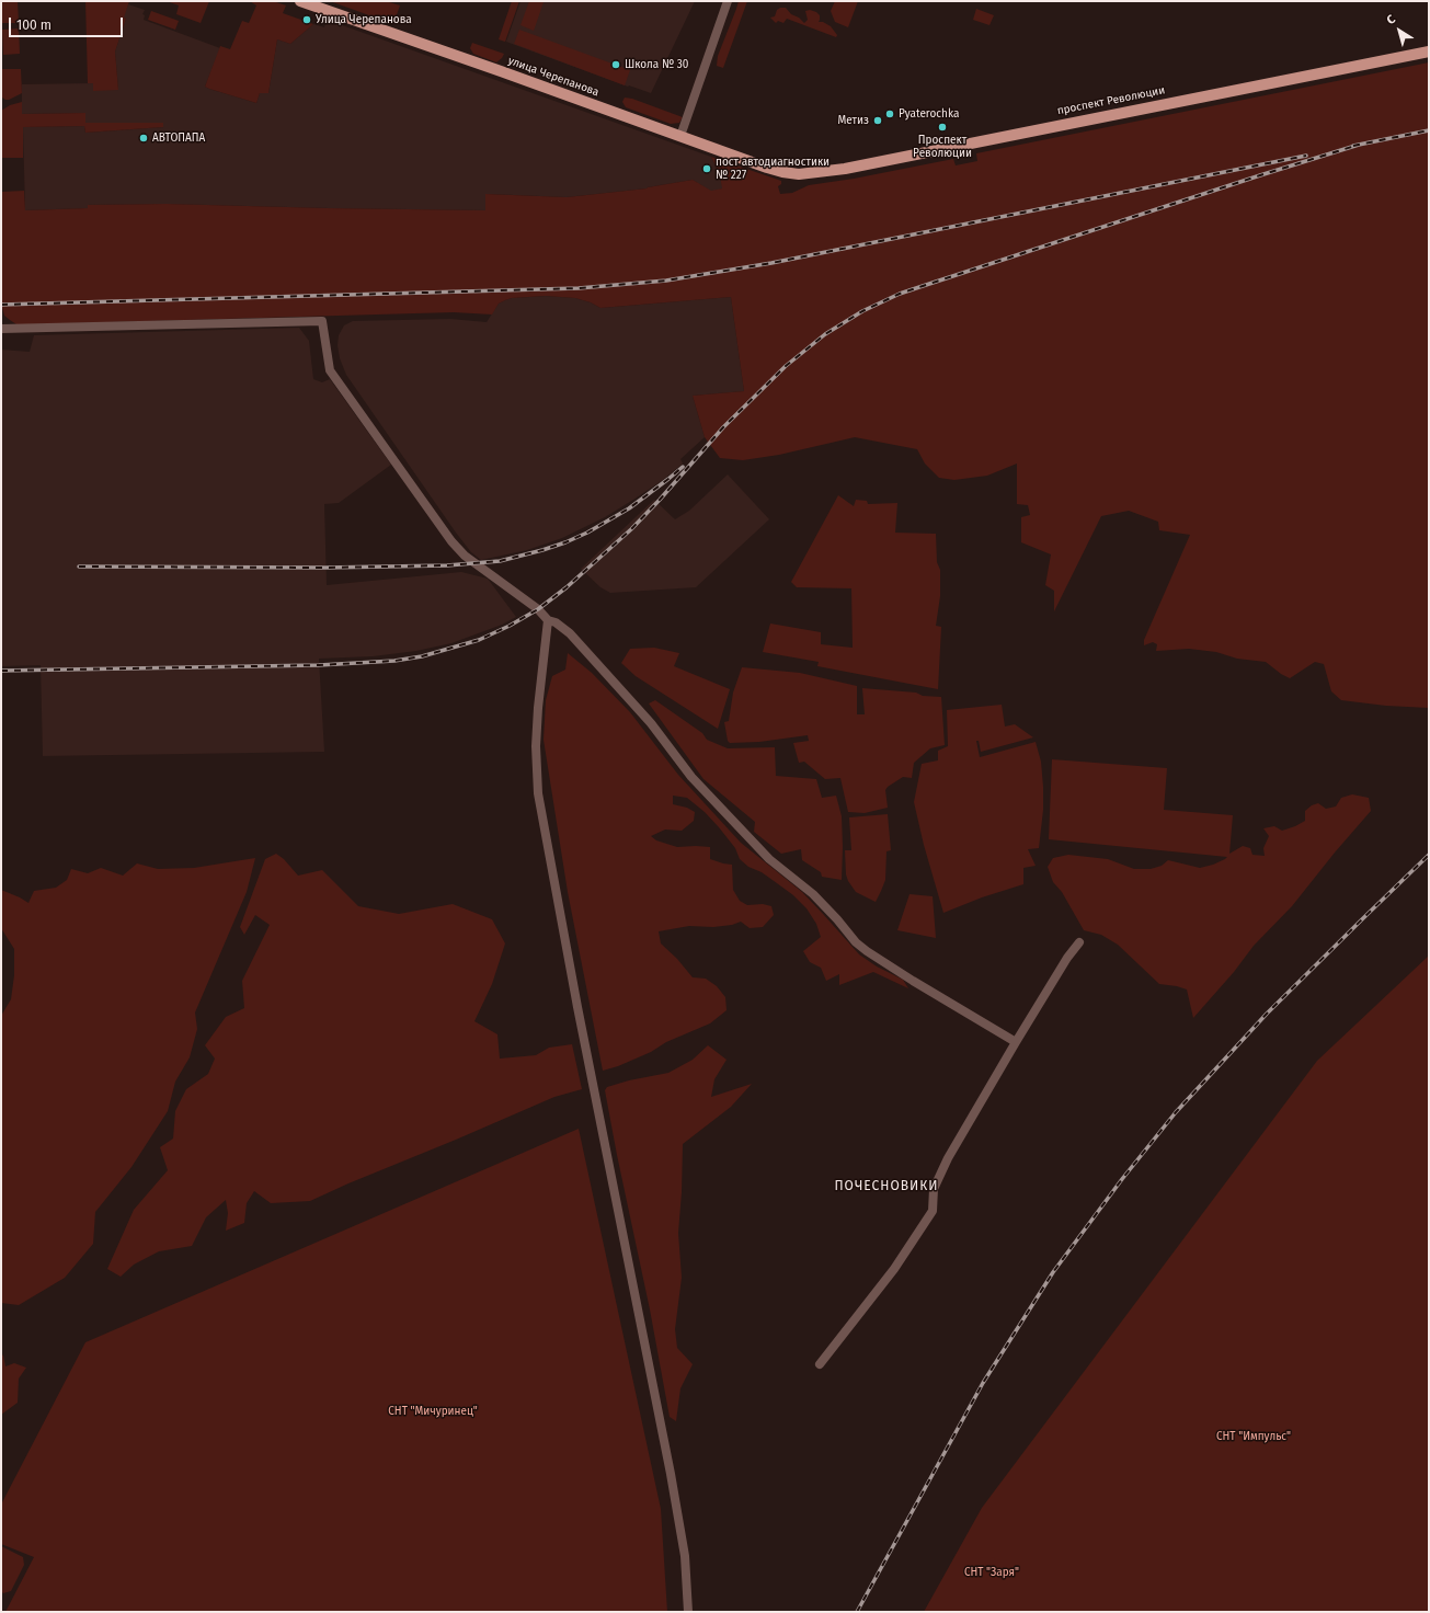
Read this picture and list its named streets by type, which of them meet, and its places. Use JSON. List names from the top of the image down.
{
  "streets": {
    "main road": ["улица Черепанова", "проспект Революции"]
  },
  "crossings": [
    ["улица Черепанова", "проспект Революции"]
  ],
  "districts": ["ПОЧЕСНОВИКИ"],
  "parks": ["СНТ \"Мичуринец\"", "СНТ \"Импульс\"", "СНТ \"Заря\""],
  "places": [
    "Улица Черепанова",
    "Школа № 30",
    "Pyaterochka",
    "Метиз",
    "Проспект Революции",
    "АВТОПАПА",
    "пост автодиагностики № 227"
  ],
  "scale_bar": "100 m",
  "north": "top left"
}
